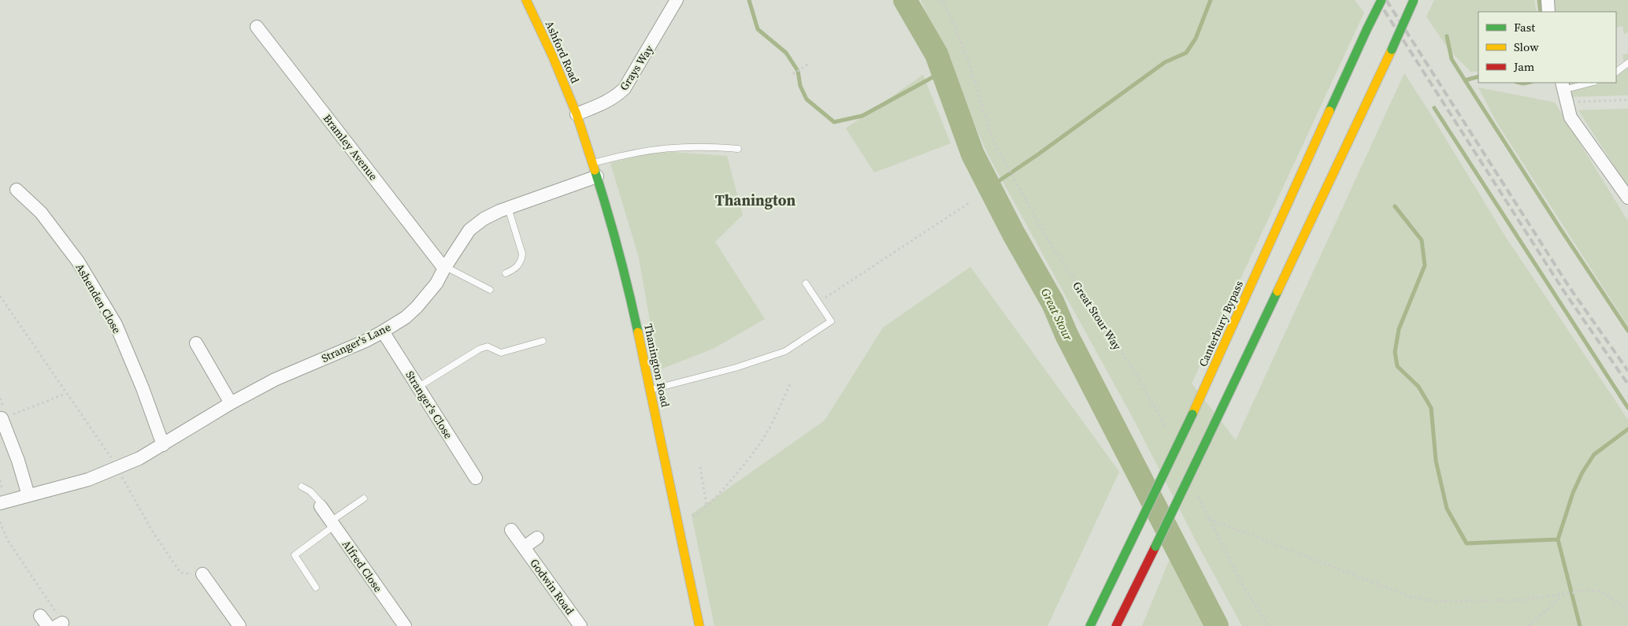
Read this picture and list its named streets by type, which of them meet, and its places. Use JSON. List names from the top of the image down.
{
  "streets": {
    "highway": ["Ashford Road", "Canterbury Bypass", "Thanington Road"],
    "street": [
      "Grays Way",
      "Bramley Avenue",
      "Ashenden Close",
      "Stranger's Lane",
      "Stranger's Close",
      "Alfred Close",
      "Godwin Road"
    ],
    "path": ["Great Stour Way"]
  },
  "crossings": [
    ["Ashford Road", "Grays Way"],
    ["Ashford Road", "Thanington Road"],
    ["Grays Way", "Thanington Road"],
    ["Bramley Avenue", "Stranger's Lane"],
    ["Ashenden Close", "Stranger's Lane"],
    ["Stranger's Lane", "Thanington Road"],
    ["Stranger's Lane", "Stranger's Close"]
  ],
  "districts": ["Thanington"],
  "water": ["Great Stour"],
  "legend": ["Fast", "Slow", "Jam"]
}
